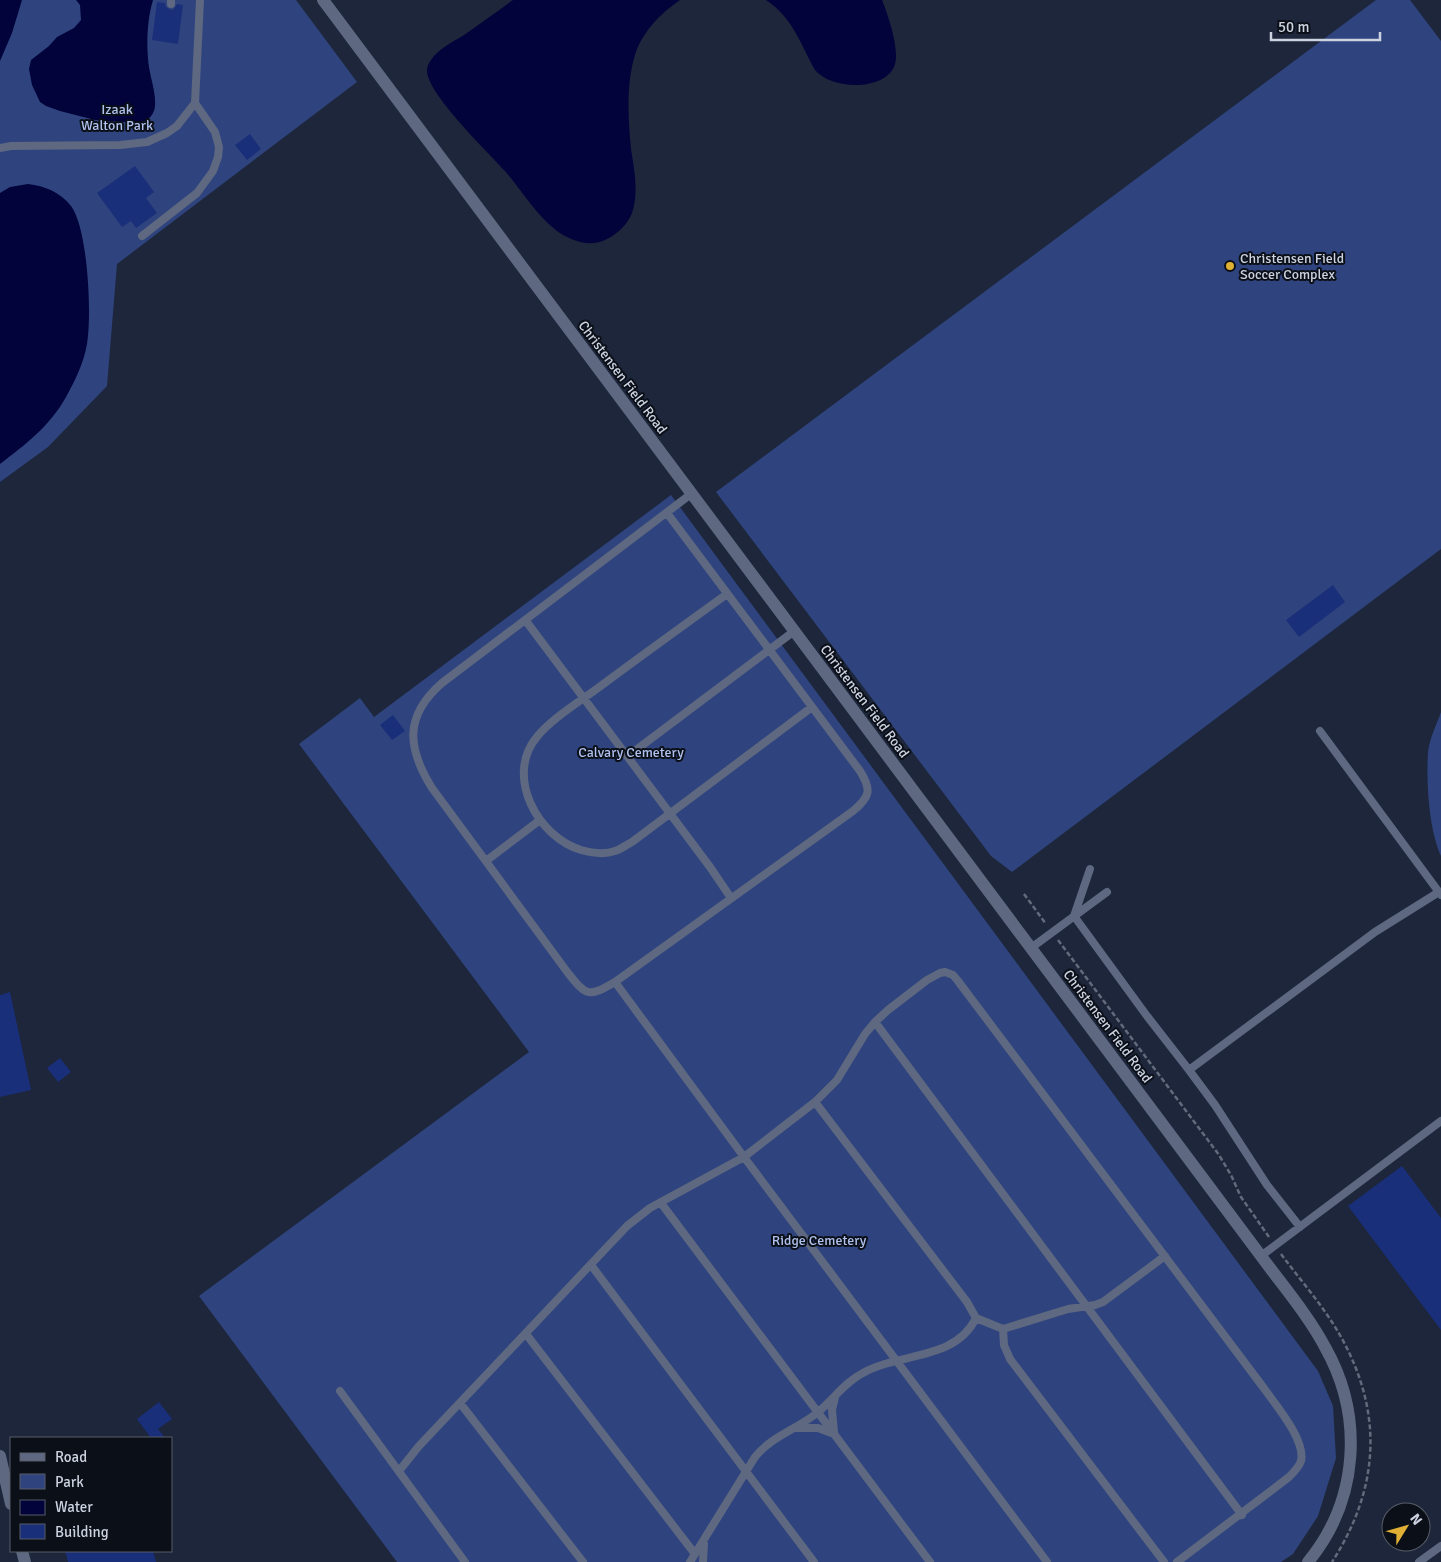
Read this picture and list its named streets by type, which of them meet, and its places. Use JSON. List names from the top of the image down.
{
  "streets": {
    "street": ["Christensen Field Road"]
  },
  "parks": ["Izaak Walton Park", "Calvary Cemetery", "Ridge Cemetery"],
  "places": ["Christensen Field Soccer Complex"],
  "legend": [
    "Road",
    "Park",
    "Water",
    "Building"
  ],
  "scale_bar": "50 m",
  "north": "top right"
}
